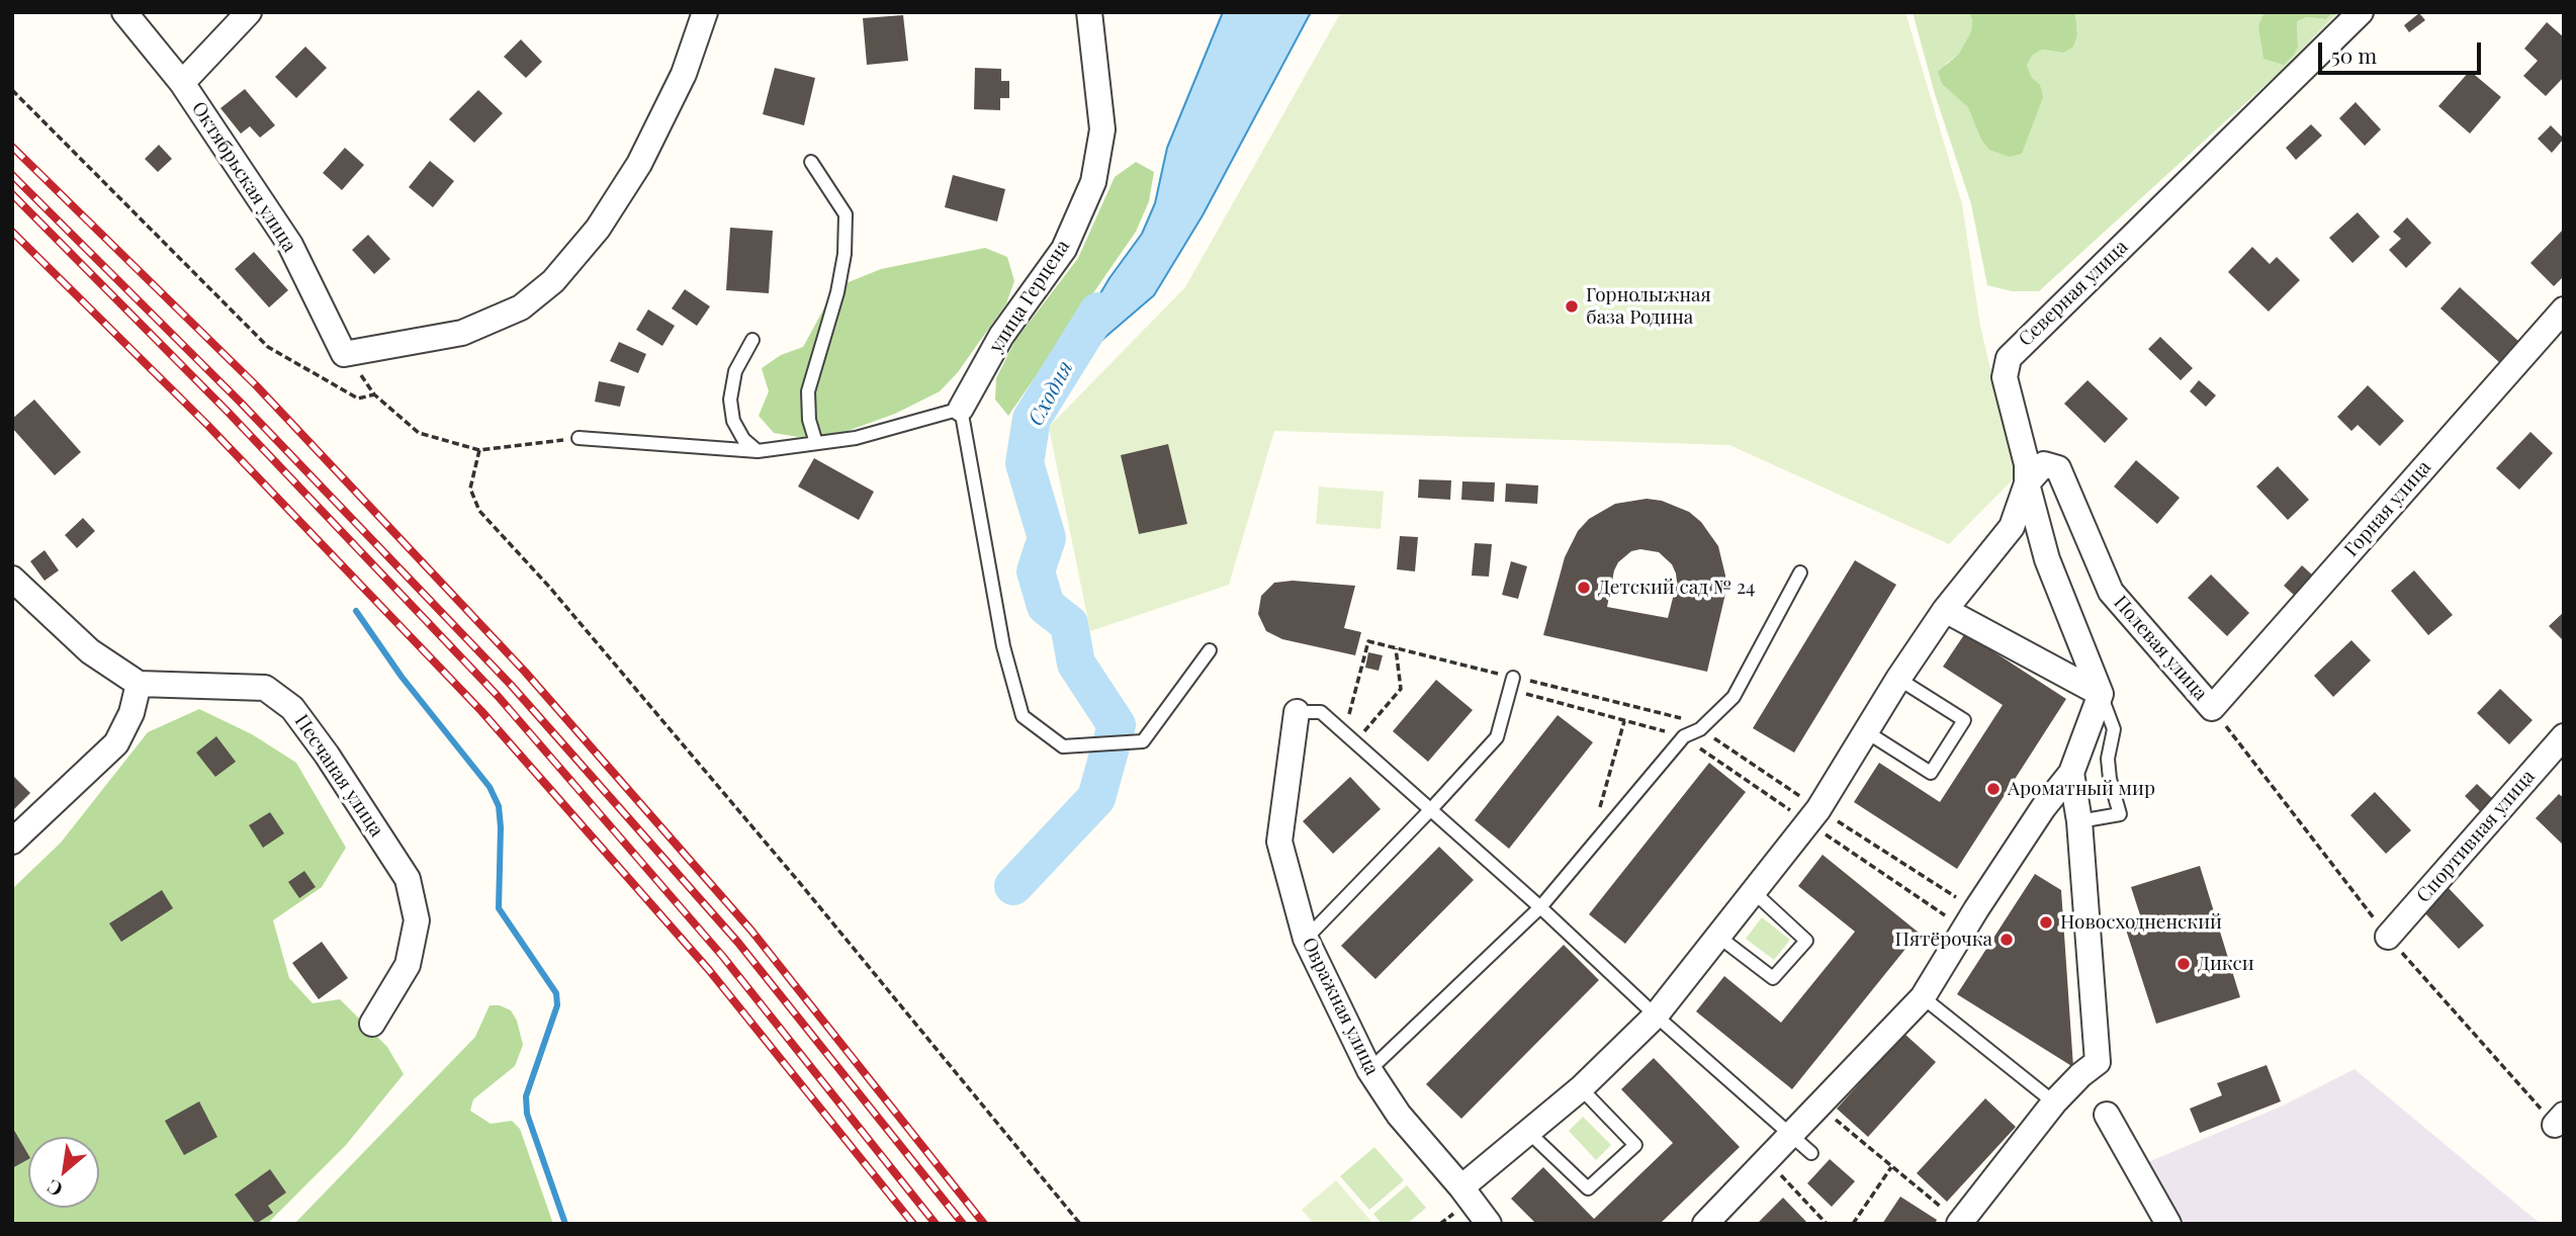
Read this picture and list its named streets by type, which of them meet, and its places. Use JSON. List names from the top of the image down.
{
  "streets": {
    "street": [
      "Октябрьская улица",
      "Северная улица",
      "улица Герцена",
      "Горная улица",
      "Полевая улица",
      "Песчаная улица",
      "Спортивная улица",
      "Овражная улица"
    ]
  },
  "crossings": [
    ["Северная улица", "Полевая улица"],
    ["Горная улица", "Полевая улица"]
  ],
  "water": ["Сходня"],
  "places": [
    "Горнолыжная база Родина",
    "Детский сад № 24",
    "Ароматный мир",
    "Новосходненский",
    "Пятёрочка",
    "Дикси"
  ],
  "scale_bar": "50 m",
  "north": "bottom left"
}
